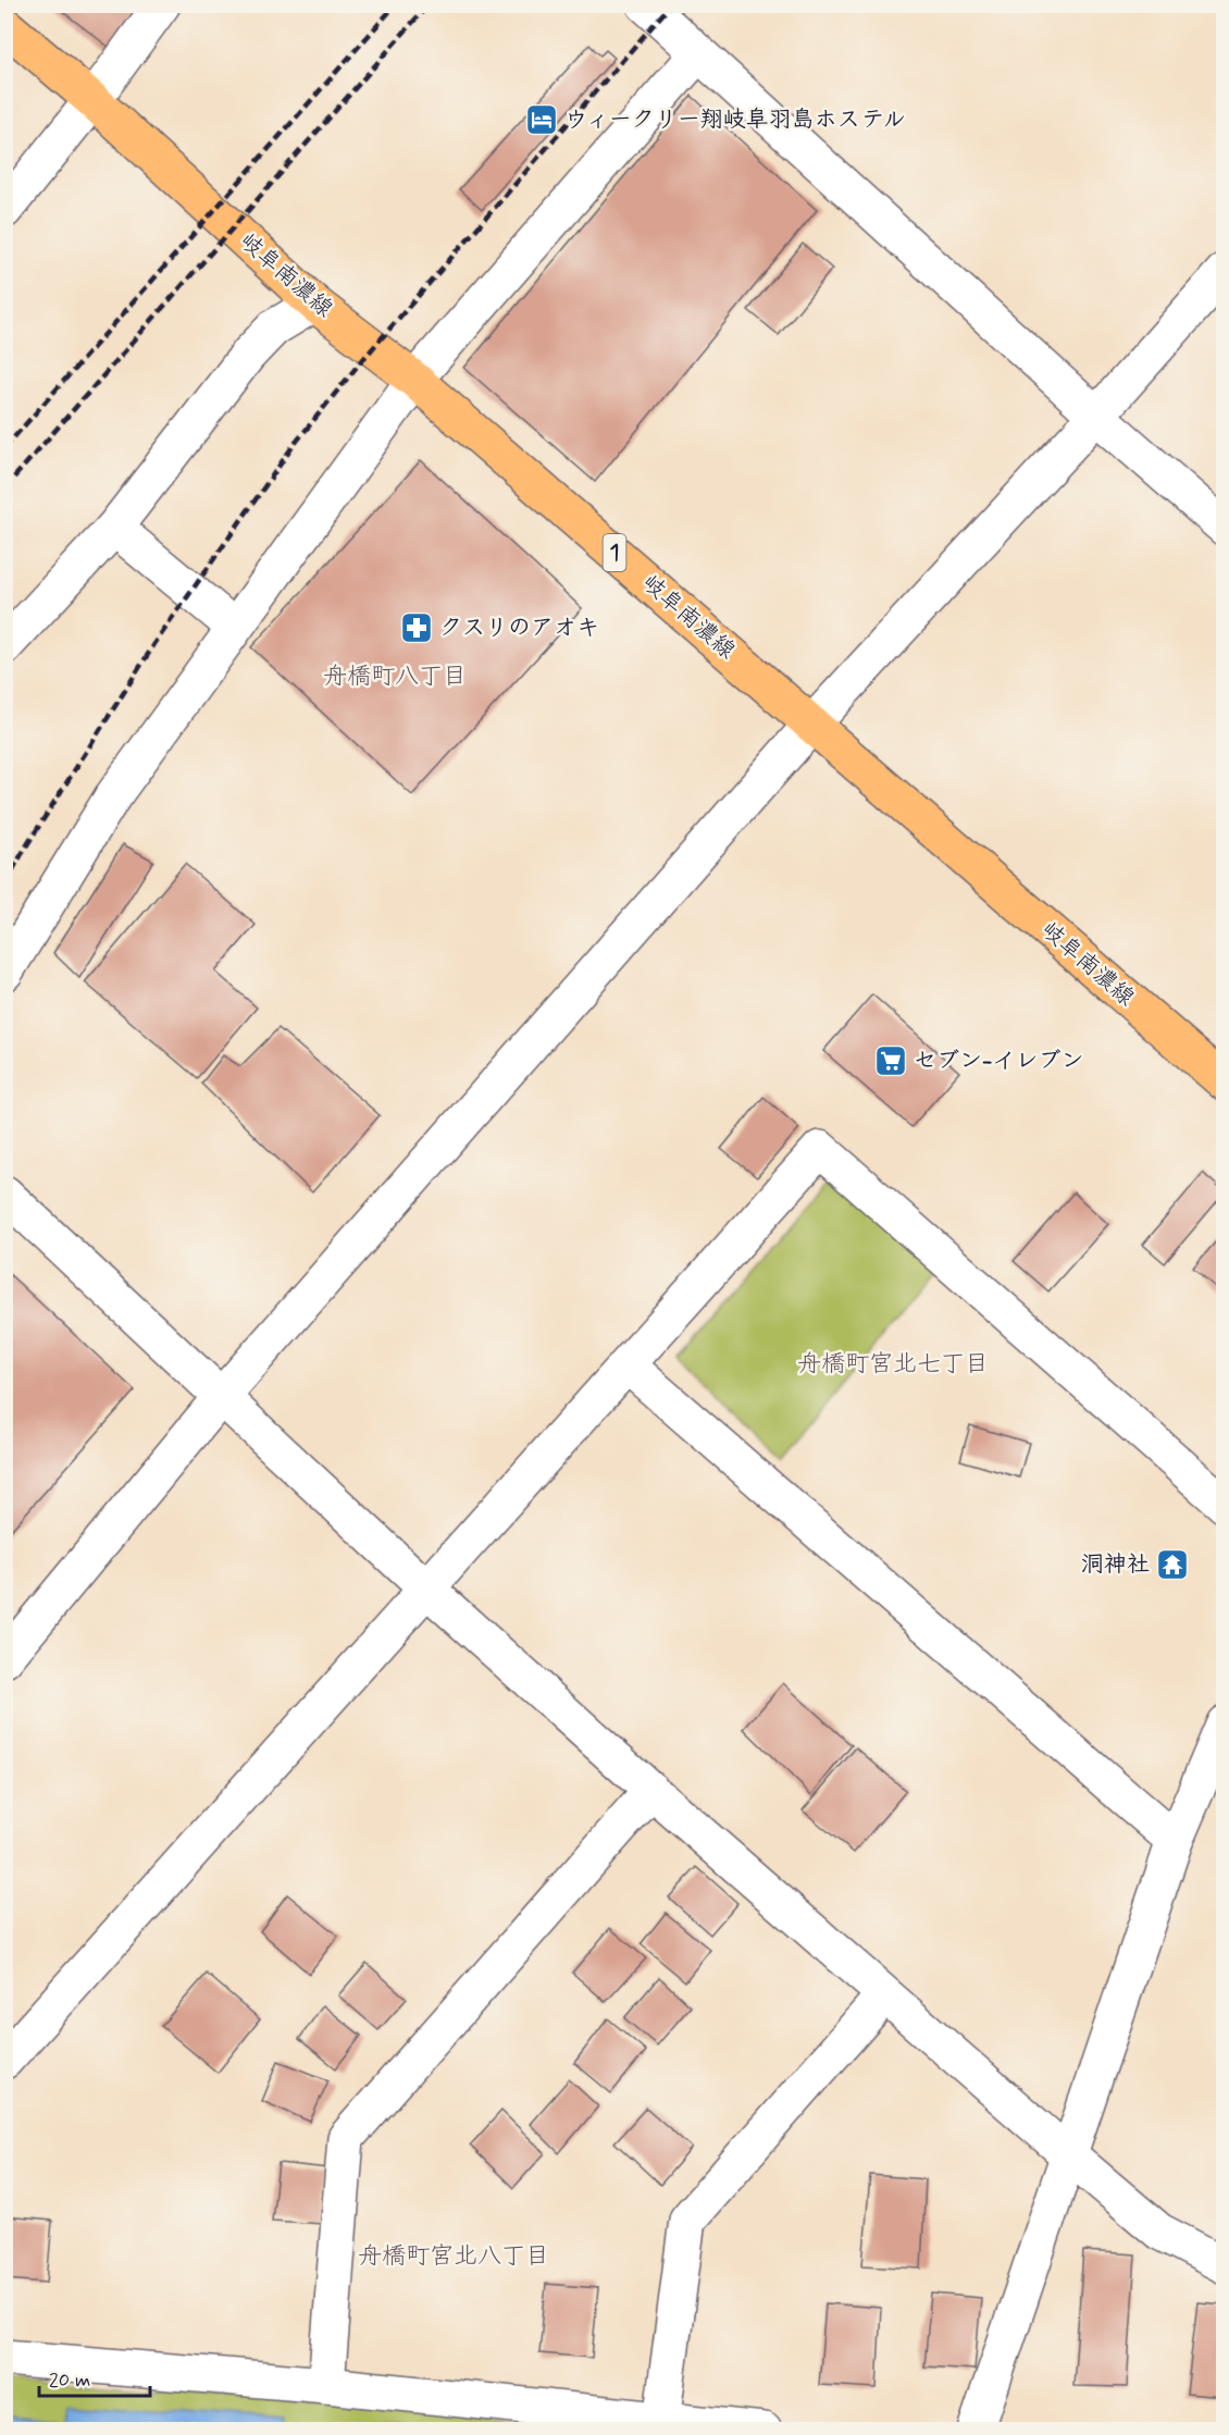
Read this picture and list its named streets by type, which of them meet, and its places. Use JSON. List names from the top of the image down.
{
  "streets": {
    "main road": ["岐阜南濃線", "1"]
  },
  "districts": ["舟橋町八丁目", "舟橋町宮北七丁目", "舟橋町宮北八丁目"],
  "places": {
    "hotel": ["ウィークリー翔岐阜羽島ホステル"],
    "pharmacy": ["クスリのアオキ"],
    "supermarket": ["セブン-イレブン"],
    "temple": ["洞神社"]
  },
  "scale_bar": "20 m"
}
